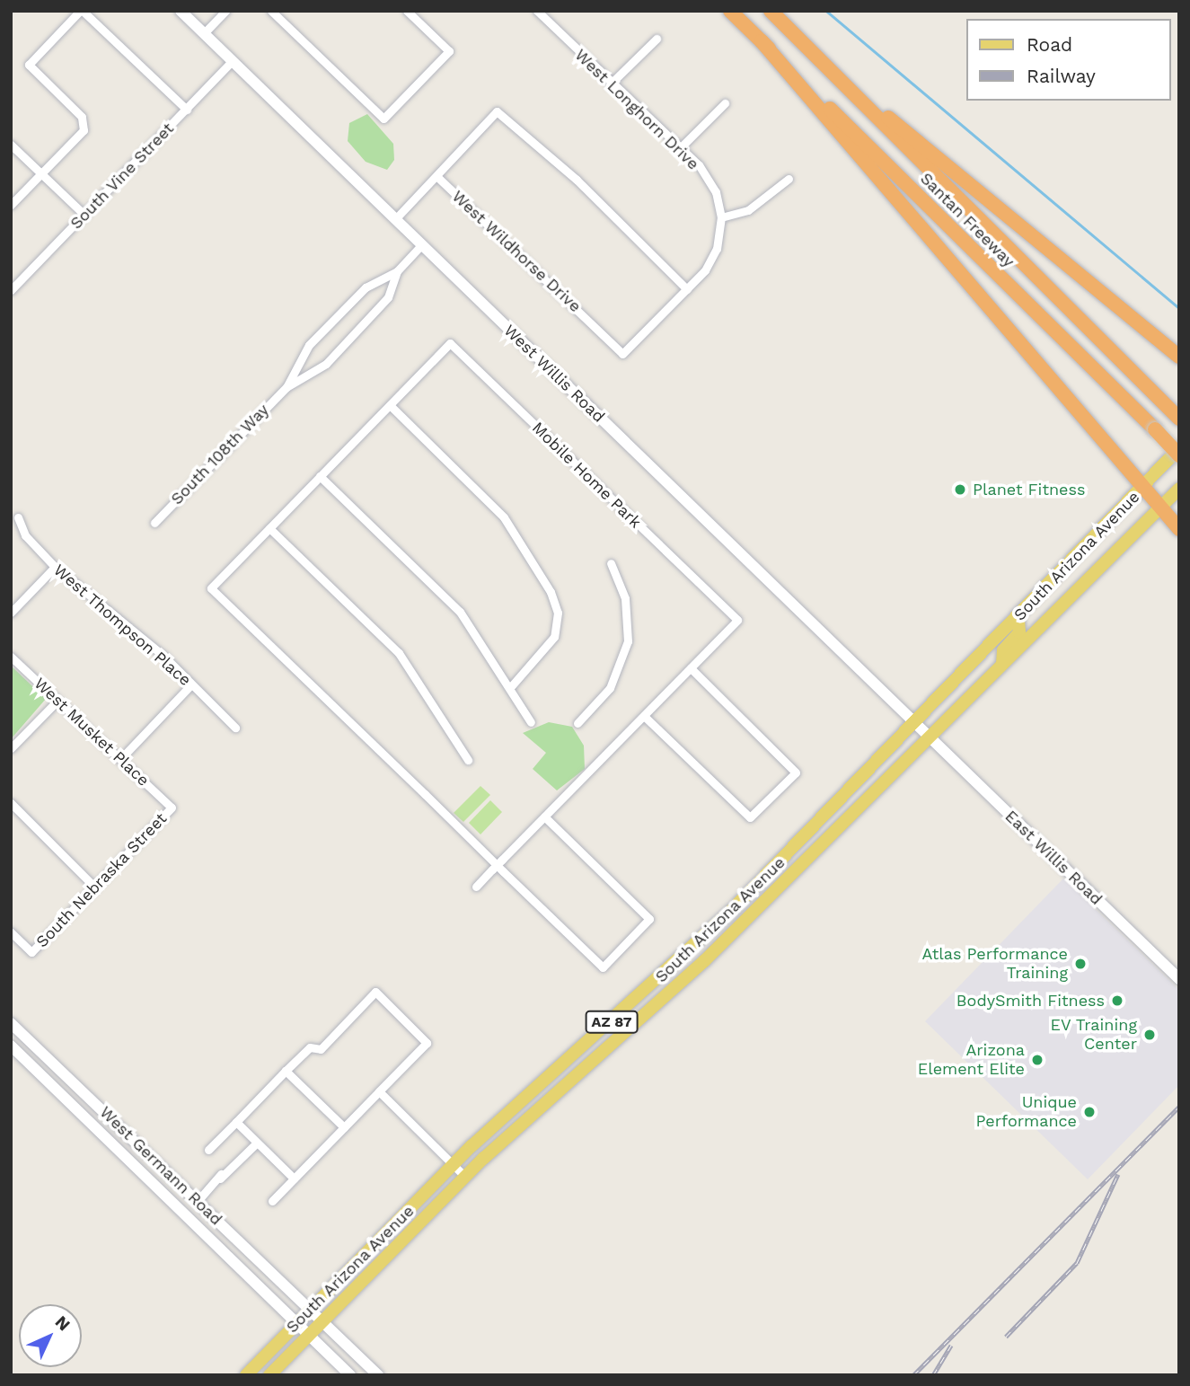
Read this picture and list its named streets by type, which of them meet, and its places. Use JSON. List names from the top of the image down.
{
  "streets": {
    "highway": ["Santan Freeway"],
    "main road": ["South Arizona Avenue", "AZ 87"],
    "street": [
      "West Longhorn Drive",
      "South Vine Street",
      "West Wildhorse Drive",
      "West Willis Road",
      "South 108th Way",
      "Mobile Home Park",
      "West Thompson Place",
      "West Musket Place",
      "East Willis Road",
      "South Nebraska Street",
      "West Germann Road"
    ]
  },
  "crossings": [
    ["South Vine Street", "West Willis Road"],
    ["West Willis Road", "South 108th Way"],
    ["West Willis Road", "South Arizona Avenue"],
    ["West Willis Road", "East Willis Road"],
    ["South Arizona Avenue", "East Willis Road"],
    ["South Arizona Avenue", "West Germann Road"],
    ["West Musket Place", "South Nebraska Street"]
  ],
  "places": [
    "Planet Fitness",
    "Atlas Performance Training",
    "BodySmith Fitness",
    "EV Training Center",
    "Arizona Element Elite",
    "Unique Performance"
  ],
  "legend": ["Road", "Railway"],
  "north": "top right"
}
